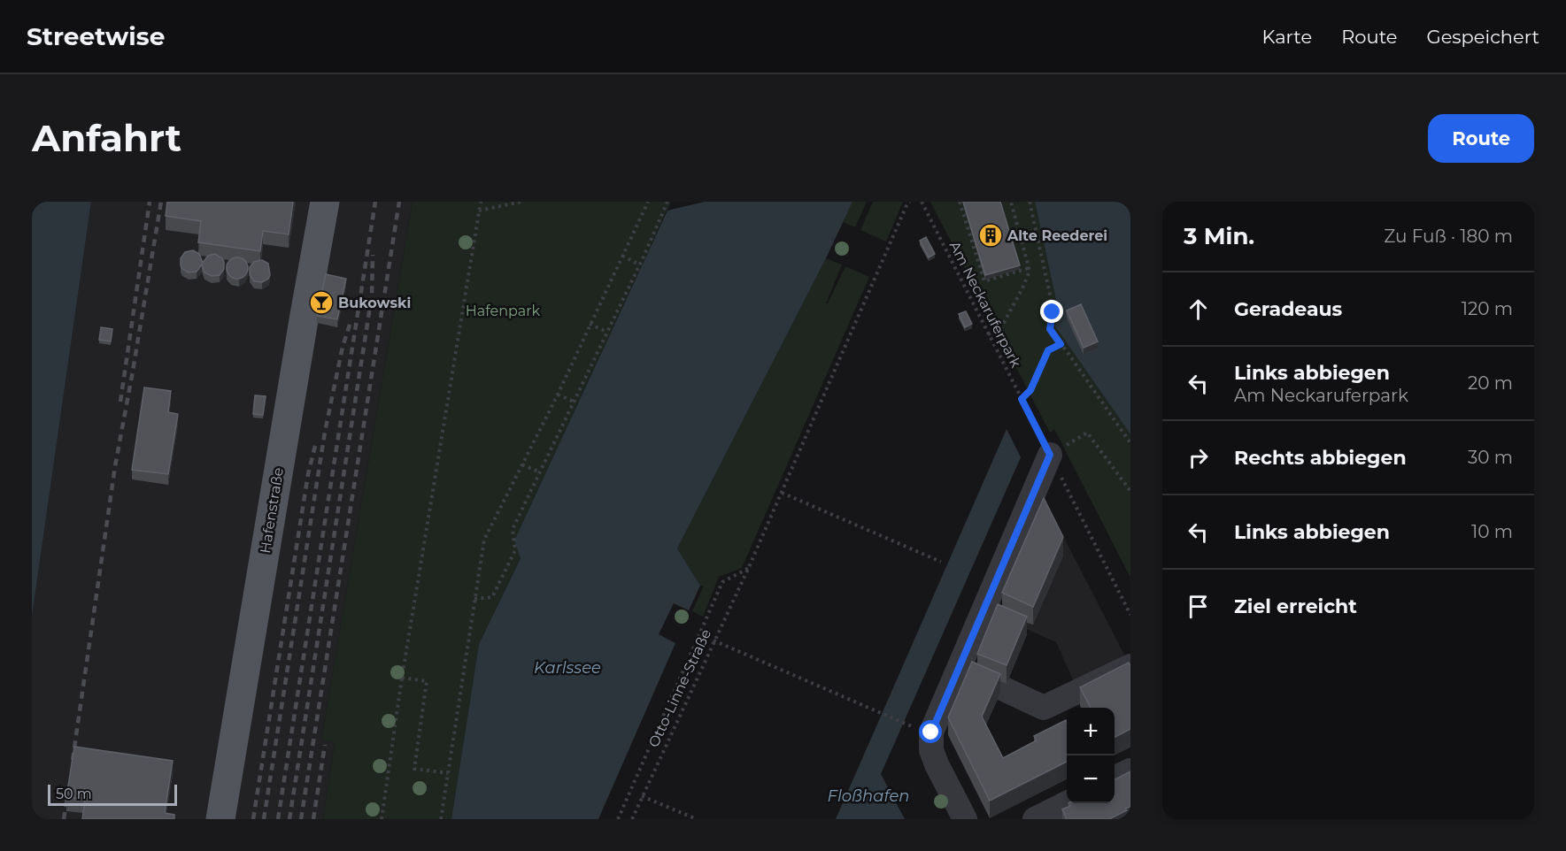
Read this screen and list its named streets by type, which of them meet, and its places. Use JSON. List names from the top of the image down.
{
  "streets": {
    "main road": ["Hafenstraße"],
    "path": ["Am Neckaruferpark", "Otto-Linne-Straße"]
  },
  "water": ["Karlssee", "Floßhafen"],
  "parks": ["Hafenpark"],
  "places": {
    "building": ["Alte Reederei"],
    "bar": ["Bukowski"]
  },
  "scale_bar": "50 m",
  "page": {
    "header": "Streetwise",
    "nav": ["Karte", "Route", "Gespeichert"],
    "buttons": "Route",
    "title": "Anfahrt",
    "heading": ["3 Min.", "Zu Fuß · 180 m"],
    "list": [
      ["Geradeaus", "120 m"],
      ["Links abbiegen", "Am Neckaruferpark", "20 m"],
      ["Rechts abbiegen", "30 m"],
      ["Links abbiegen", "10 m"],
      "Ziel erreicht"
    ],
    "map_buttons": ["+", "−"],
    "scale": "50 m"
  }
}
